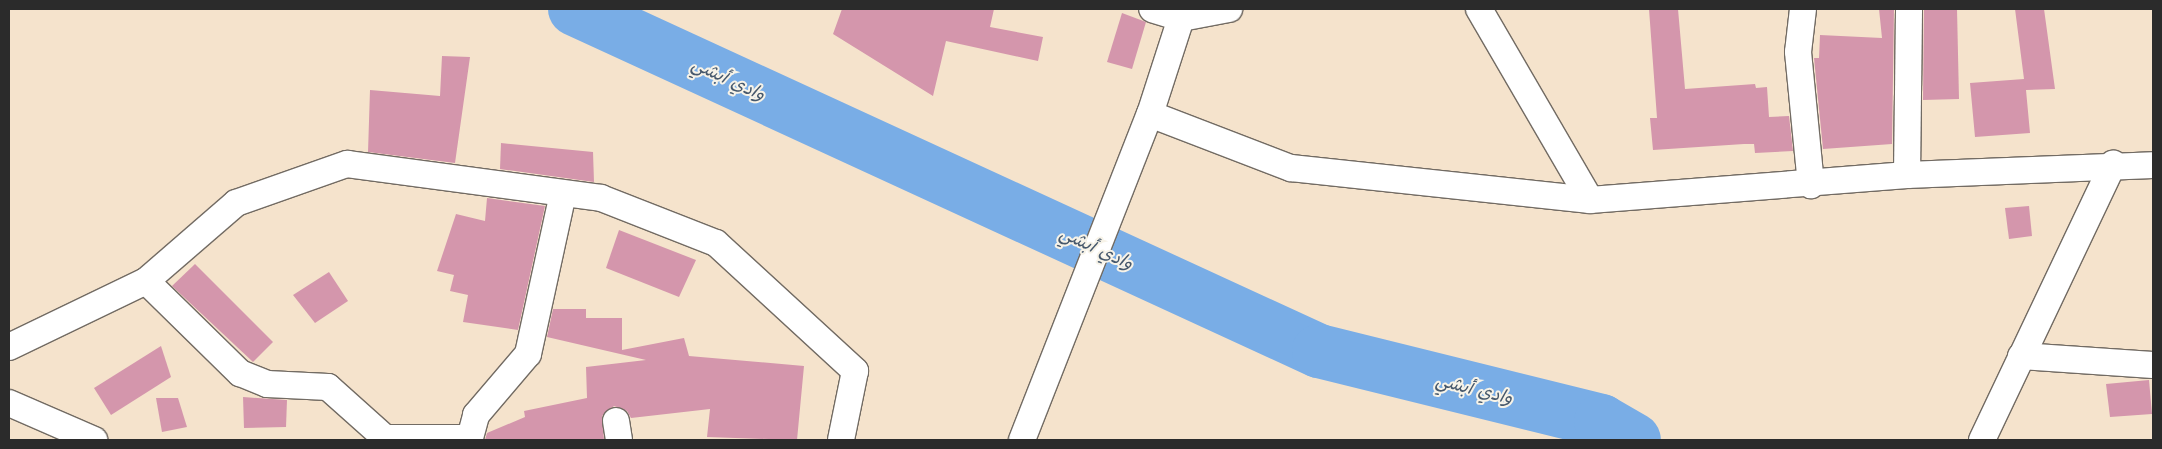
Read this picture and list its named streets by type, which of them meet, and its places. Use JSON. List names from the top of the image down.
{
  "water": ["وادي أبشي"]
}
